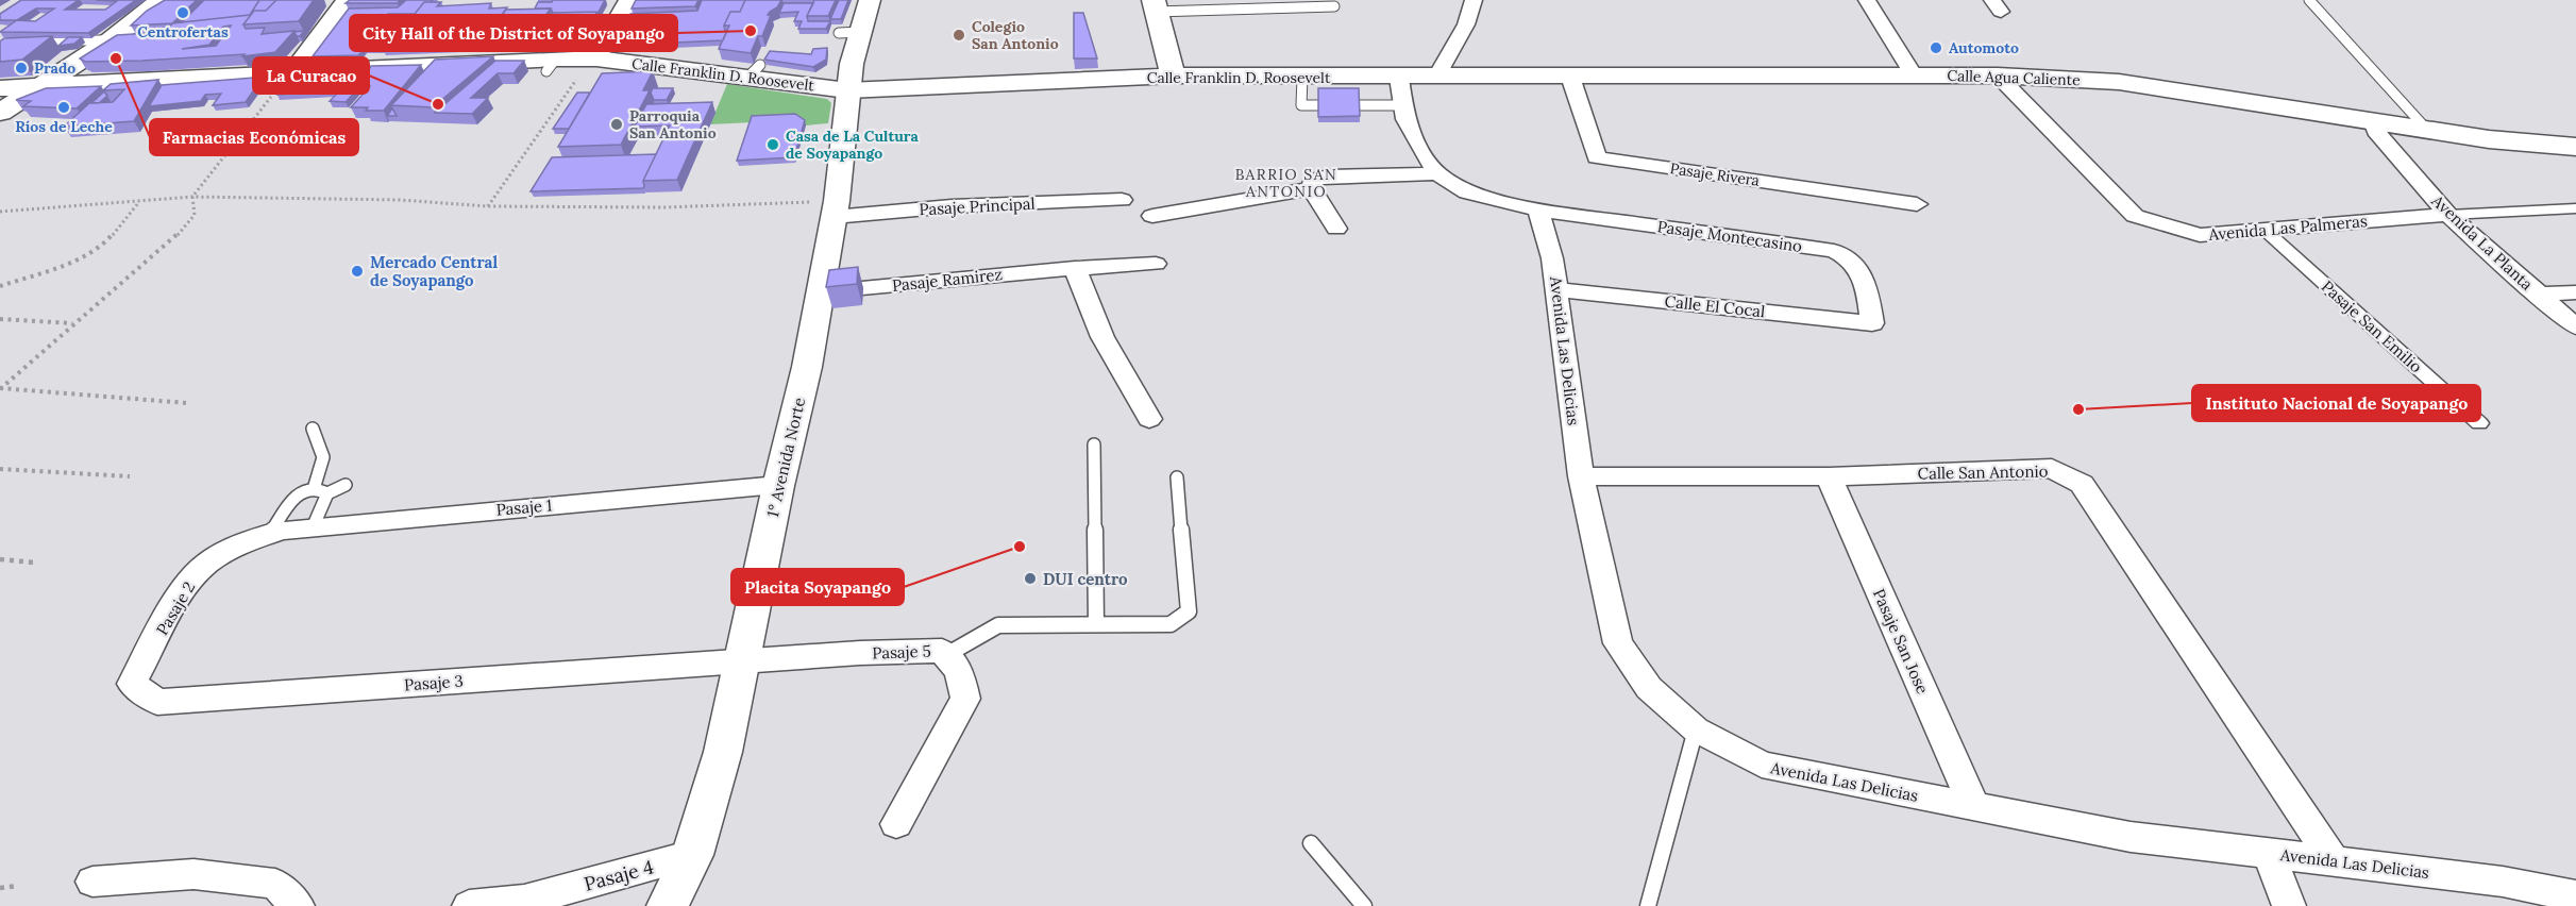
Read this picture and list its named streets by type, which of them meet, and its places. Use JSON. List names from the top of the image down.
{
  "streets": {
    "main road": ["Calle Franklin D. Roosevelt", "Calle Agua Caliente"],
    "street": [
      "Pasaje Rivera",
      "Pasaje Principal",
      "Avenida Las Palmeras",
      "Pasaje Montecasino",
      "Avenida La Planta",
      "Pasaje Ramirez",
      "Calle El Cocal",
      "Pasaje San Emilio",
      "Avenida Las Delicias",
      "1° Avenida Norte",
      "Calle San Antonio",
      "Pasaje 1",
      "Pasaje 2",
      "Pasaje San Jose",
      "Pasaje 5",
      "Pasaje 3",
      "Pasaje 4"
    ]
  },
  "crossings": [
    ["Calle Franklin D. Roosevelt", "Calle Agua Caliente"],
    ["Calle Franklin D. Roosevelt", "1° Avenida Norte"],
    ["Calle Agua Caliente", "Pasaje Rivera"],
    ["Calle Agua Caliente", "Avenida Las Palmeras"],
    ["Calle Agua Caliente", "Avenida La Planta"],
    ["Pasaje Principal", "1° Avenida Norte"],
    ["Avenida Las Palmeras", "Avenida La Planta"],
    ["Avenida Las Palmeras", "Pasaje San Emilio"],
    ["Pasaje Montecasino", "Calle El Cocal"],
    ["Pasaje Montecasino", "Avenida Las Delicias"],
    ["Pasaje Ramirez", "1° Avenida Norte"],
    ["Calle El Cocal", "Avenida Las Delicias"],
    ["Avenida Las Delicias", "Calle San Antonio"],
    ["Avenida Las Delicias", "Pasaje San Jose"],
    ["1° Avenida Norte", "Pasaje 1"],
    ["1° Avenida Norte", "Pasaje 5"],
    ["1° Avenida Norte", "Pasaje 3"],
    ["1° Avenida Norte", "Pasaje 4"],
    ["Calle San Antonio", "Pasaje San Jose"],
    ["Pasaje 1", "Pasaje 2"],
    ["Pasaje 2", "Pasaje 3"],
    ["Pasaje 5", "Pasaje 3"]
  ],
  "districts": ["BARRIO SAN ANTONIO"],
  "places": [
    "Centrofertas",
    "City Hall of the District of Soyapango",
    "Colegio San Antonio",
    "Automoto",
    "Farmacias Económicas",
    "Prado",
    "La Curacao",
    "Ríos de Leche",
    "Parroquia San Antonio",
    "Casa de La Cultura de Soyapango",
    "Mercado Central de Soyapango",
    "Instituto Nacional de Soyapango",
    "Placita Soyapango",
    "DUI centro"
  ]
}
